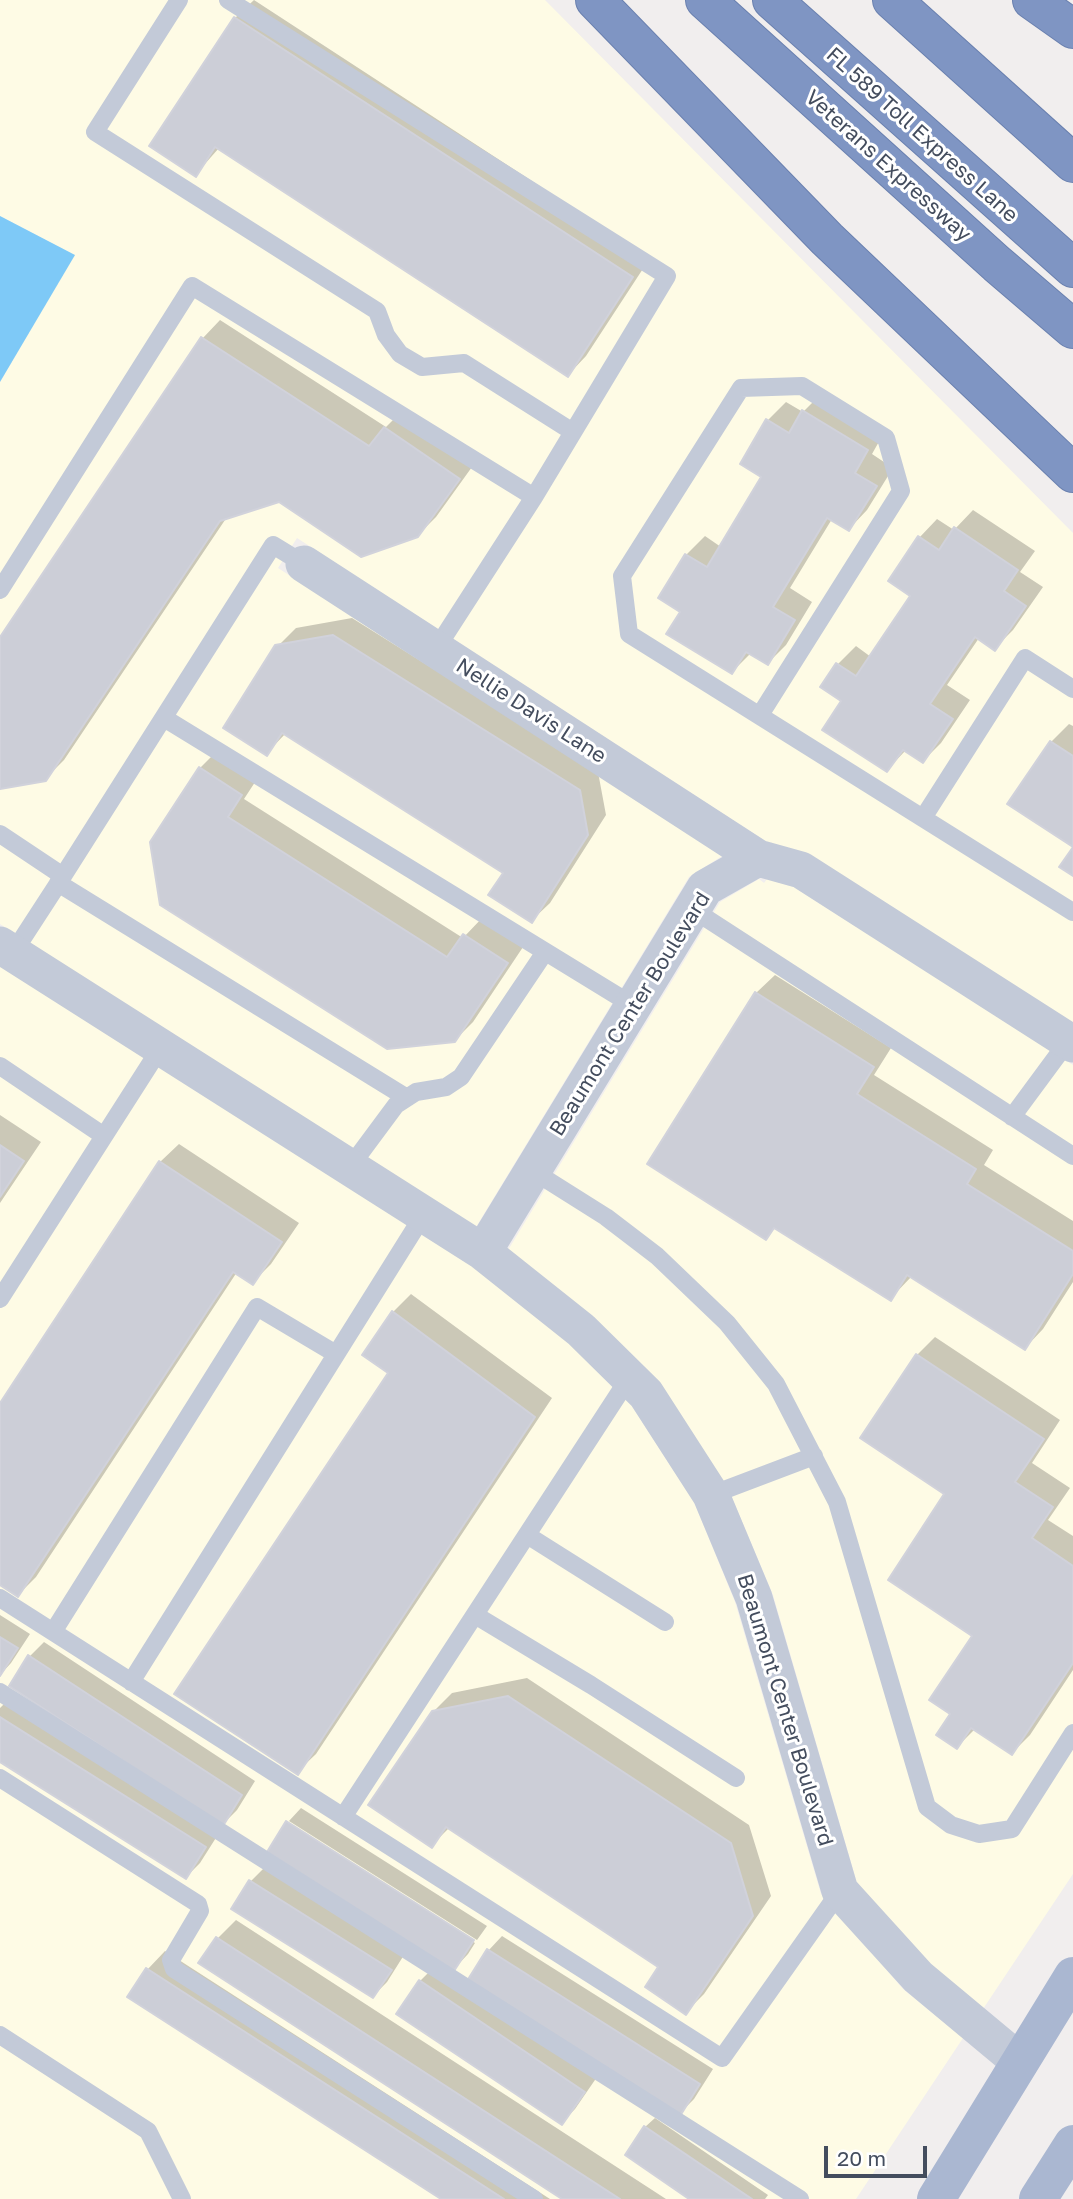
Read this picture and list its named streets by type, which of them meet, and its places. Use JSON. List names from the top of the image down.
{
  "streets": {
    "highway": ["FL 589 Toll Express Lane", "Veterans Expressway"],
    "street": ["Nellie Davis Lane", "Beaumont Center Boulevard"]
  },
  "crossings": [
    ["Nellie Davis Lane", "Beaumont Center Boulevard"]
  ],
  "scale_bar": "20 m"
}
